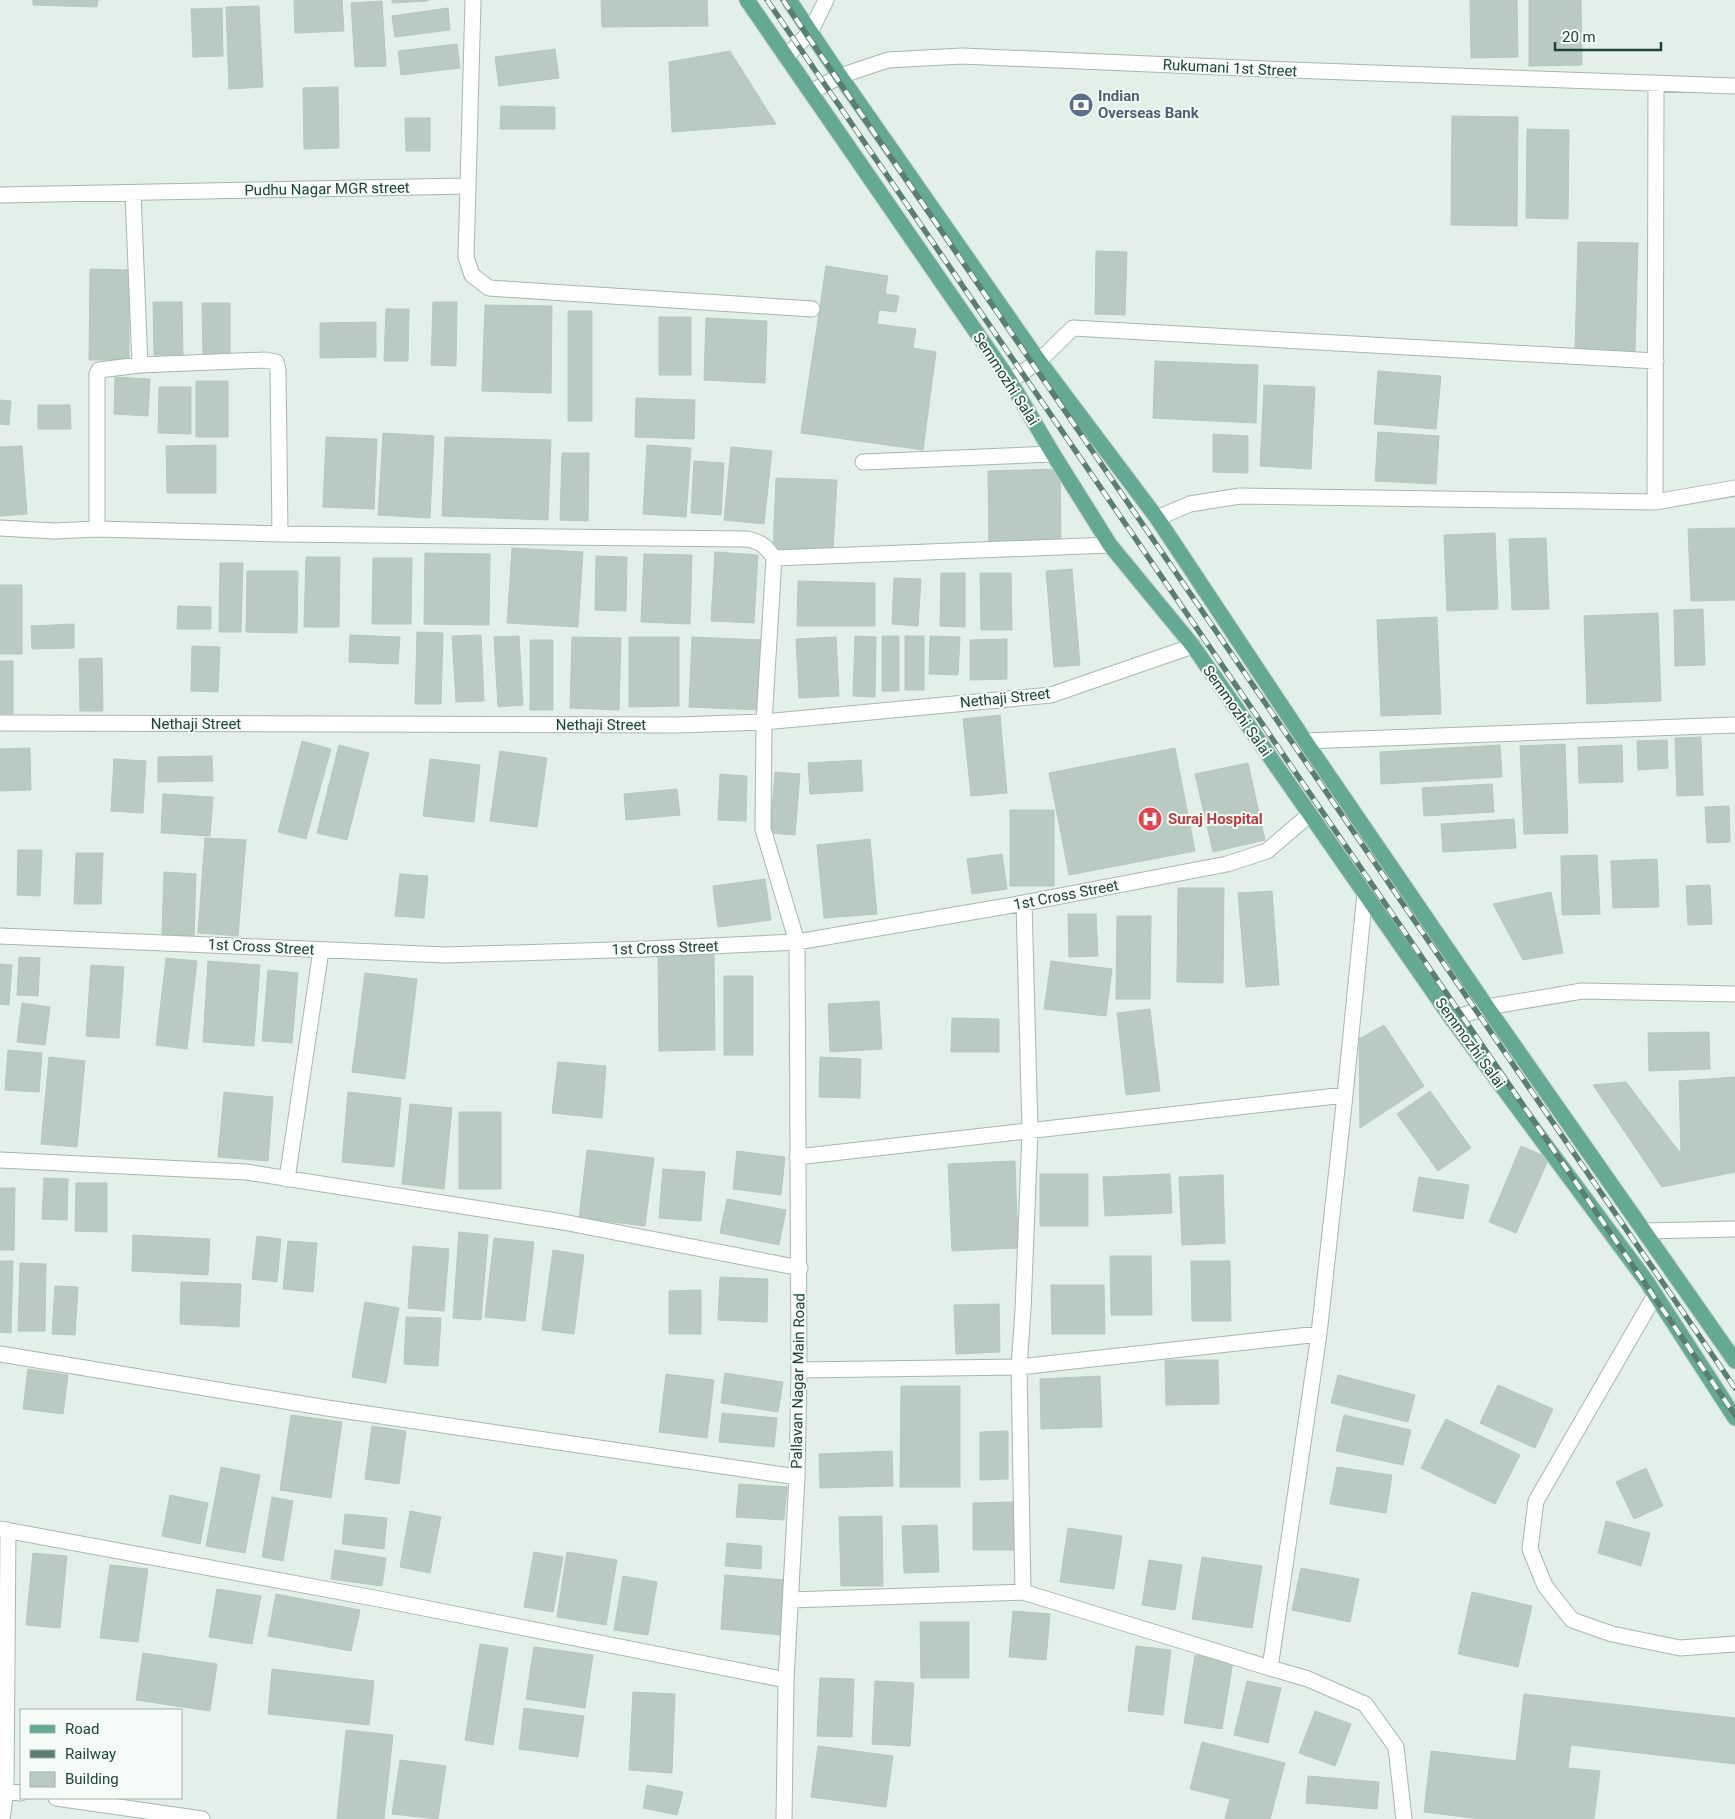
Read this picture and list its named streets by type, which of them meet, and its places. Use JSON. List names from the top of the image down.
{
  "streets": {
    "main road": ["Semmozhi Salai"],
    "street": [
      "Rukumani 1st Street",
      "Pudhu Nagar MGR street",
      "Nethaji Street",
      "1st Cross Street",
      "Pallavan Nagar Main Road"
    ]
  },
  "crossings": [
    ["Rukumani 1st Street", "Semmozhi Salai"],
    ["Semmozhi Salai", "Nethaji Street"],
    ["Semmozhi Salai", "1st Cross Street"],
    ["Nethaji Street", "Pallavan Nagar Main Road"],
    ["1st Cross Street", "Pallavan Nagar Main Road"]
  ],
  "places": {
    "bank": ["Indian Overseas Bank"],
    "hospital": ["Suraj Hospital"]
  },
  "legend": ["Road", "Railway", "Building"],
  "scale_bar": "20 m"
}
